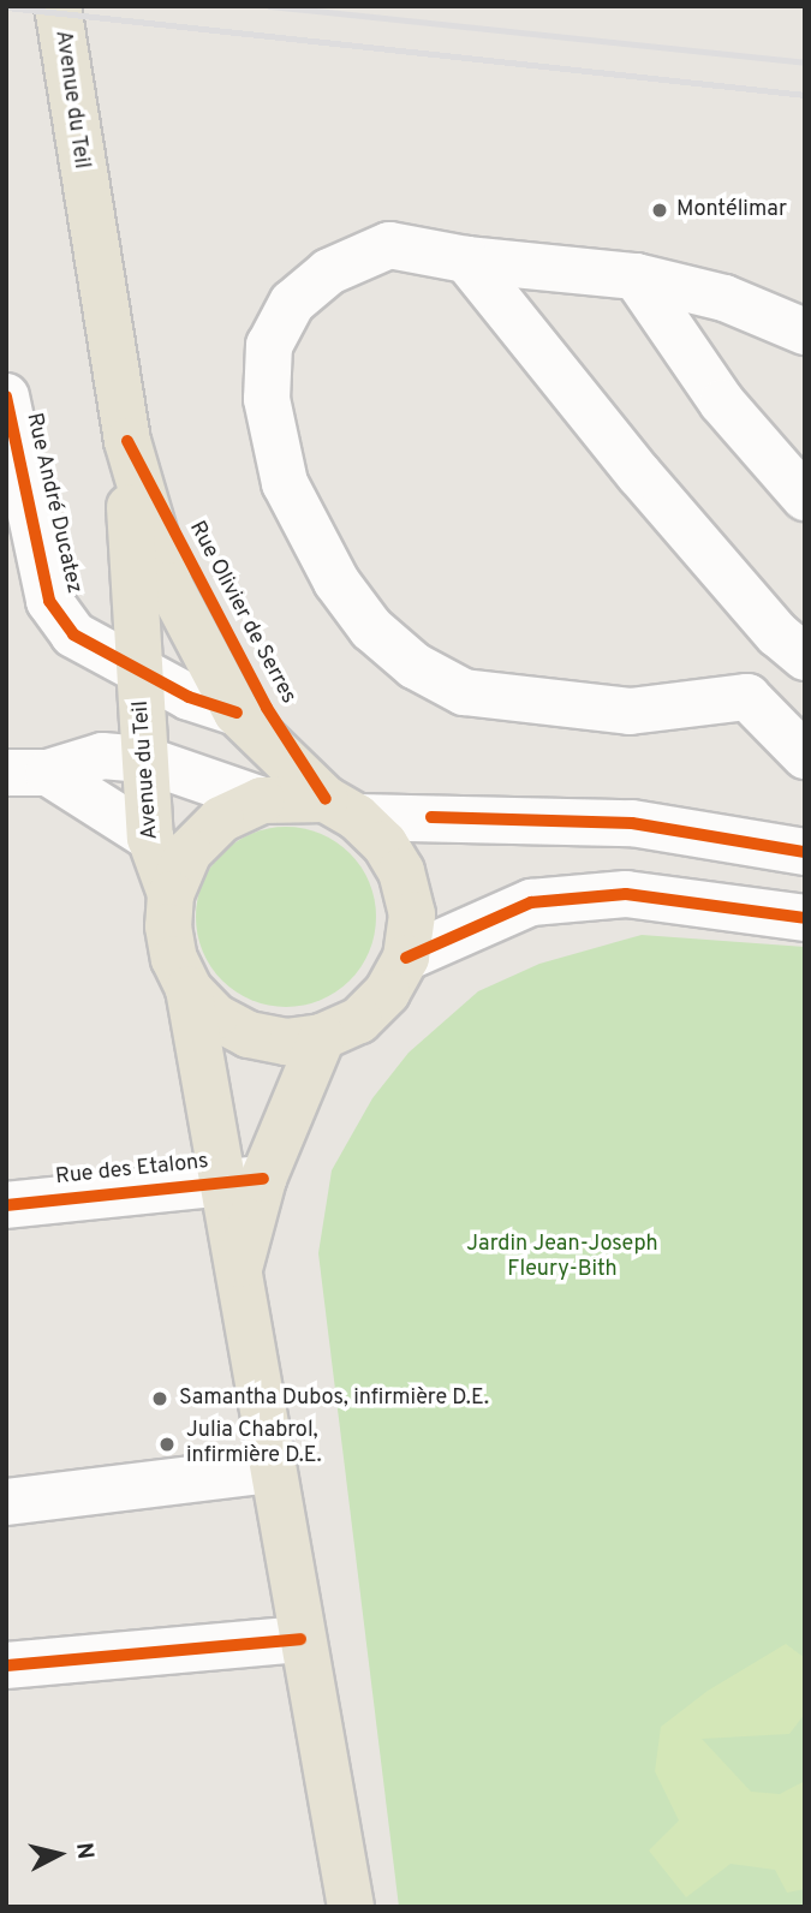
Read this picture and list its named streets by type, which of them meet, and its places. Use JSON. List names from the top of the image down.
{
  "streets": {
    "main road": ["Avenue du Teil"],
    "street": ["Rue André Ducatez", "Rue des Etalons"],
    "cycle path": ["Rue Olivier de Serres"]
  },
  "crossings": [
    ["Avenue du Teil", "Rue André Ducatez"]
  ],
  "parks": ["Jardin Jean-Joseph Fleury-Bith"],
  "places": ["Montélimar", "Samantha Dubos, infirmière D.E.", "Julia Chabrol, infirmière D.E."],
  "north": "right"
}
